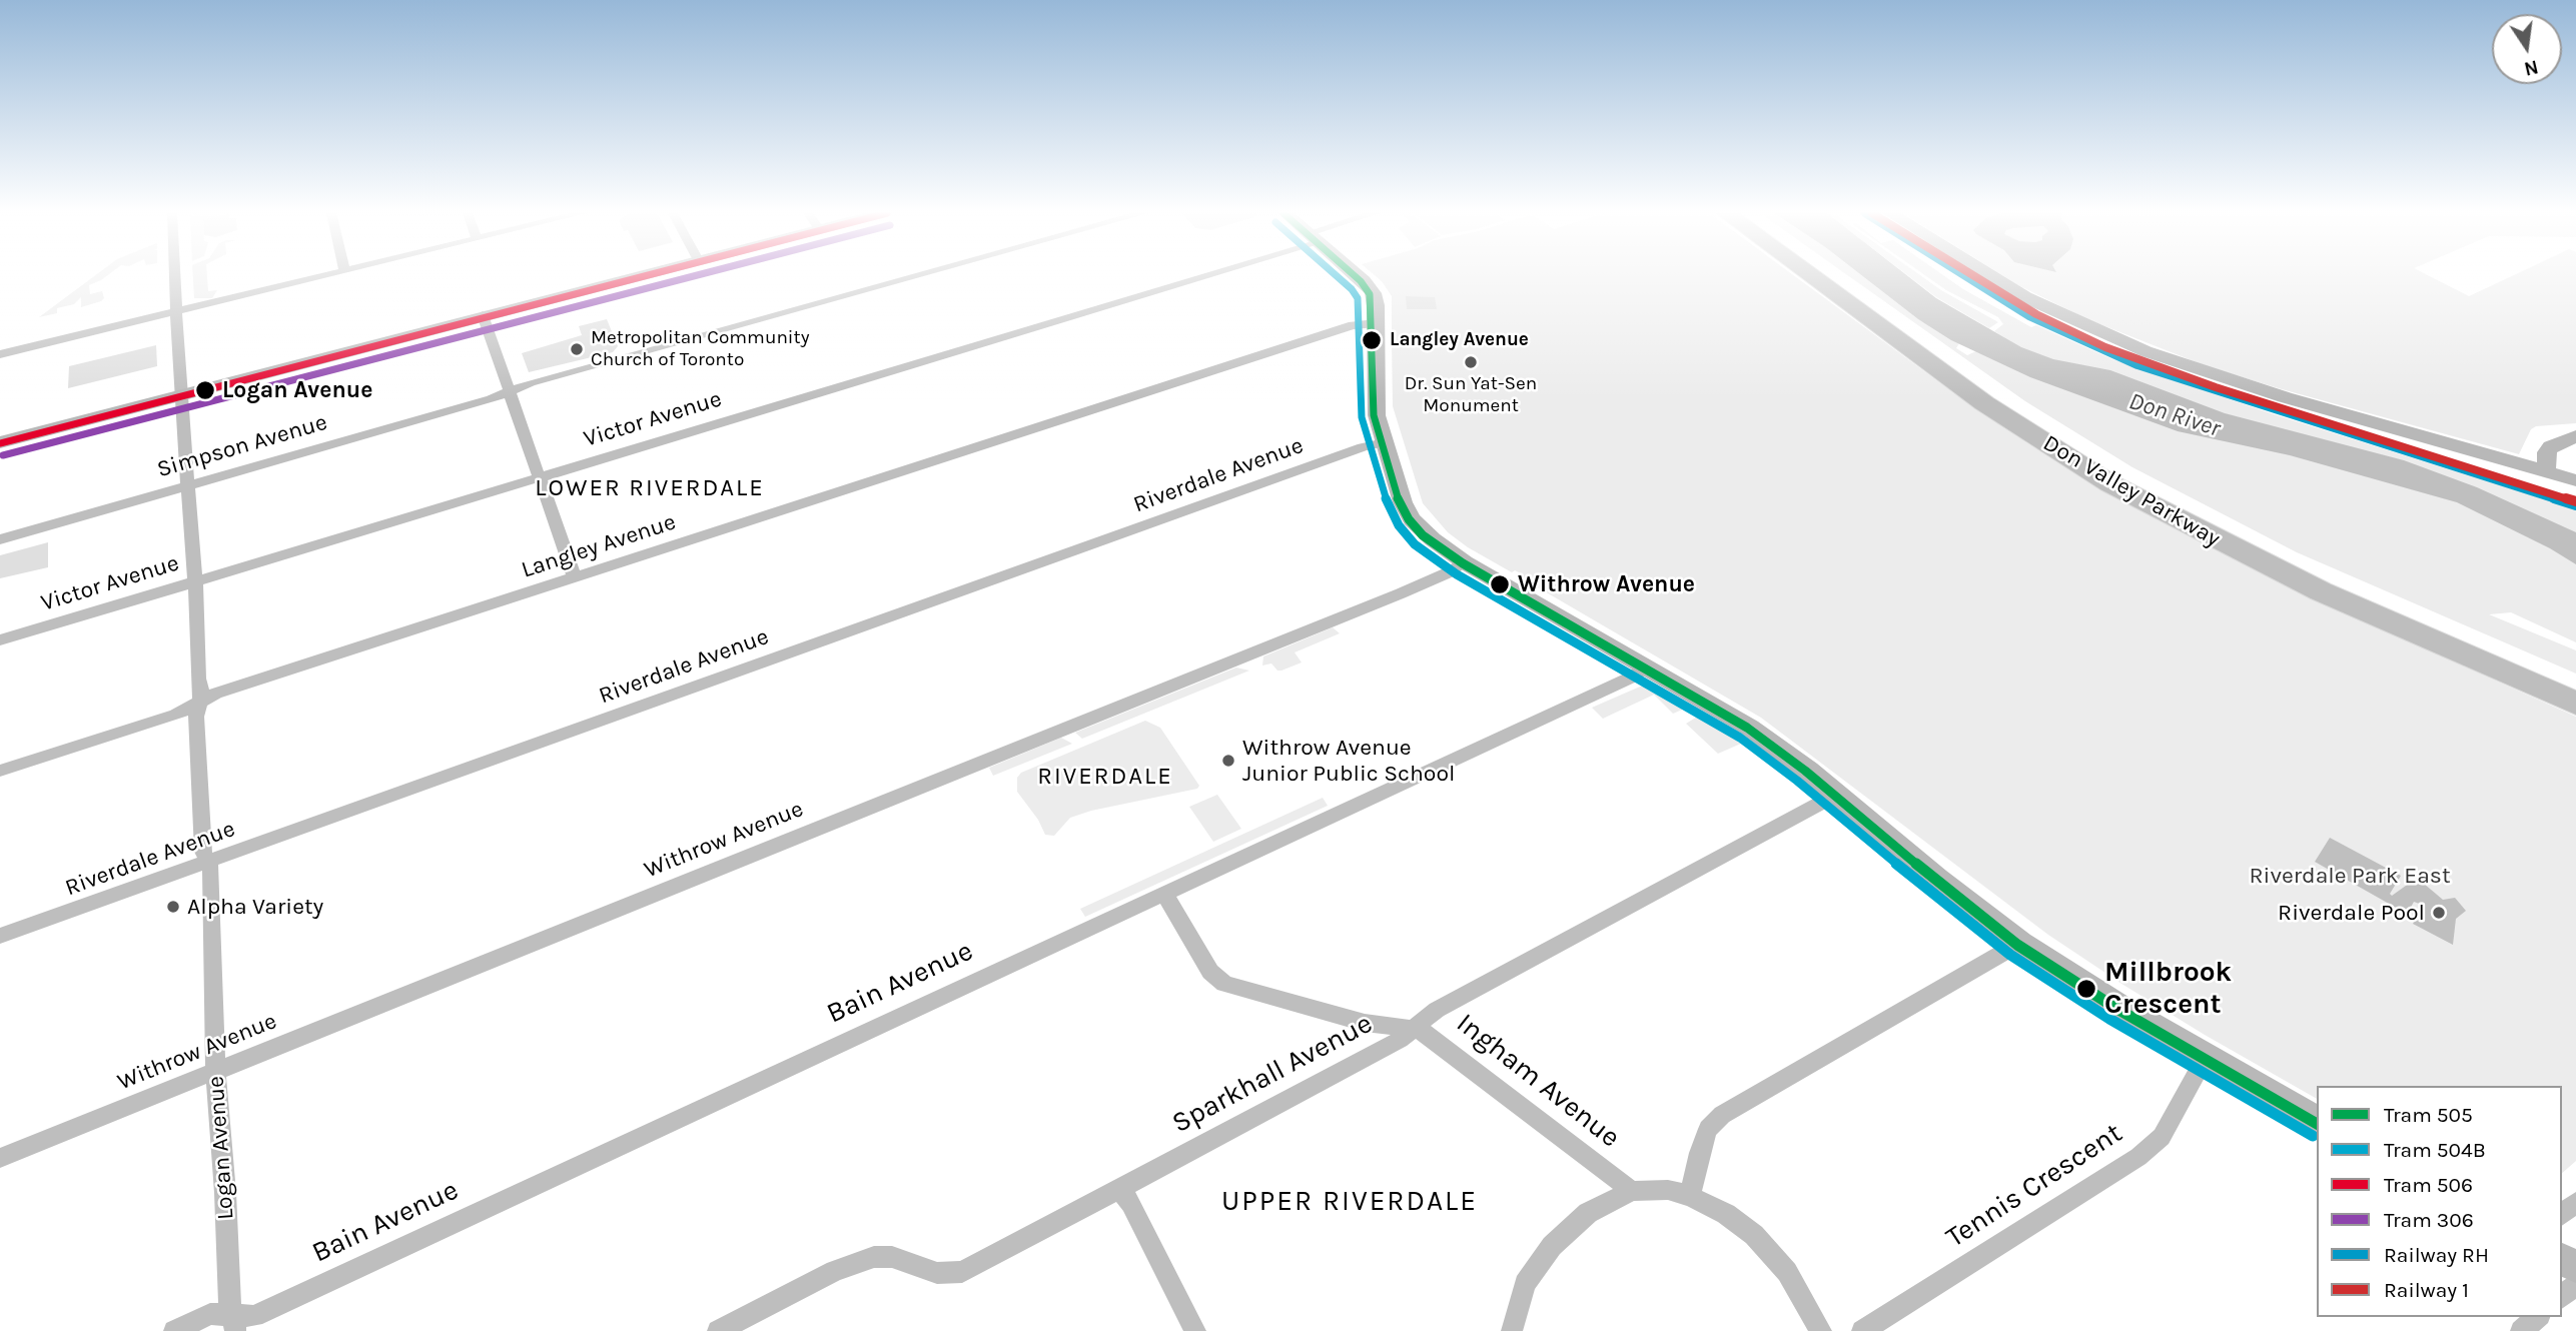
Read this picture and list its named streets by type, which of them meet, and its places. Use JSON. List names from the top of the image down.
{
  "streets": {
    "highway": ["Don Valley Parkway"],
    "street": [
      "Victor Avenue",
      "Simpson Avenue",
      "Riverdale Avenue",
      "Langley Avenue",
      "Withrow Avenue",
      "Bain Avenue",
      "Sparkhall Avenue",
      "Ingham Avenue",
      "Logan Avenue",
      "Tennis Crescent"
    ]
  },
  "crossings": [
    ["Victor Avenue", "Logan Avenue"],
    ["Simpson Avenue", "Logan Avenue"],
    ["Riverdale Avenue", "Logan Avenue"],
    ["Langley Avenue", "Logan Avenue"],
    ["Withrow Avenue", "Logan Avenue"],
    ["Bain Avenue", "Ingham Avenue"],
    ["Bain Avenue", "Logan Avenue"],
    ["Sparkhall Avenue", "Ingham Avenue"]
  ],
  "districts": ["LOWER RIVERDALE", "RIVERDALE", "UPPER RIVERDALE"],
  "water": ["Don River"],
  "parks": ["Riverdale Park East"],
  "places": [
    "Langley Avenue",
    "Metropolitan Community Church of Toronto",
    "Dr. Sun Yat-Sen Monument",
    "Logan Avenue",
    "Withrow Avenue",
    "Withrow Avenue Junior Public School",
    "Alpha Variety",
    "Riverdale Pool",
    "Millbrook Crescent"
  ],
  "lines": [
    "tram line 505",
    "tram line 504B",
    "tram line 506",
    "tram line 306",
    "rail line RH",
    "rail line 1"
  ],
  "legend": [
    "Tram 505",
    "Tram 504B",
    "Tram 506",
    "Tram 306",
    "Railway RH",
    "Railway 1"
  ],
  "north": "bottom"
}
